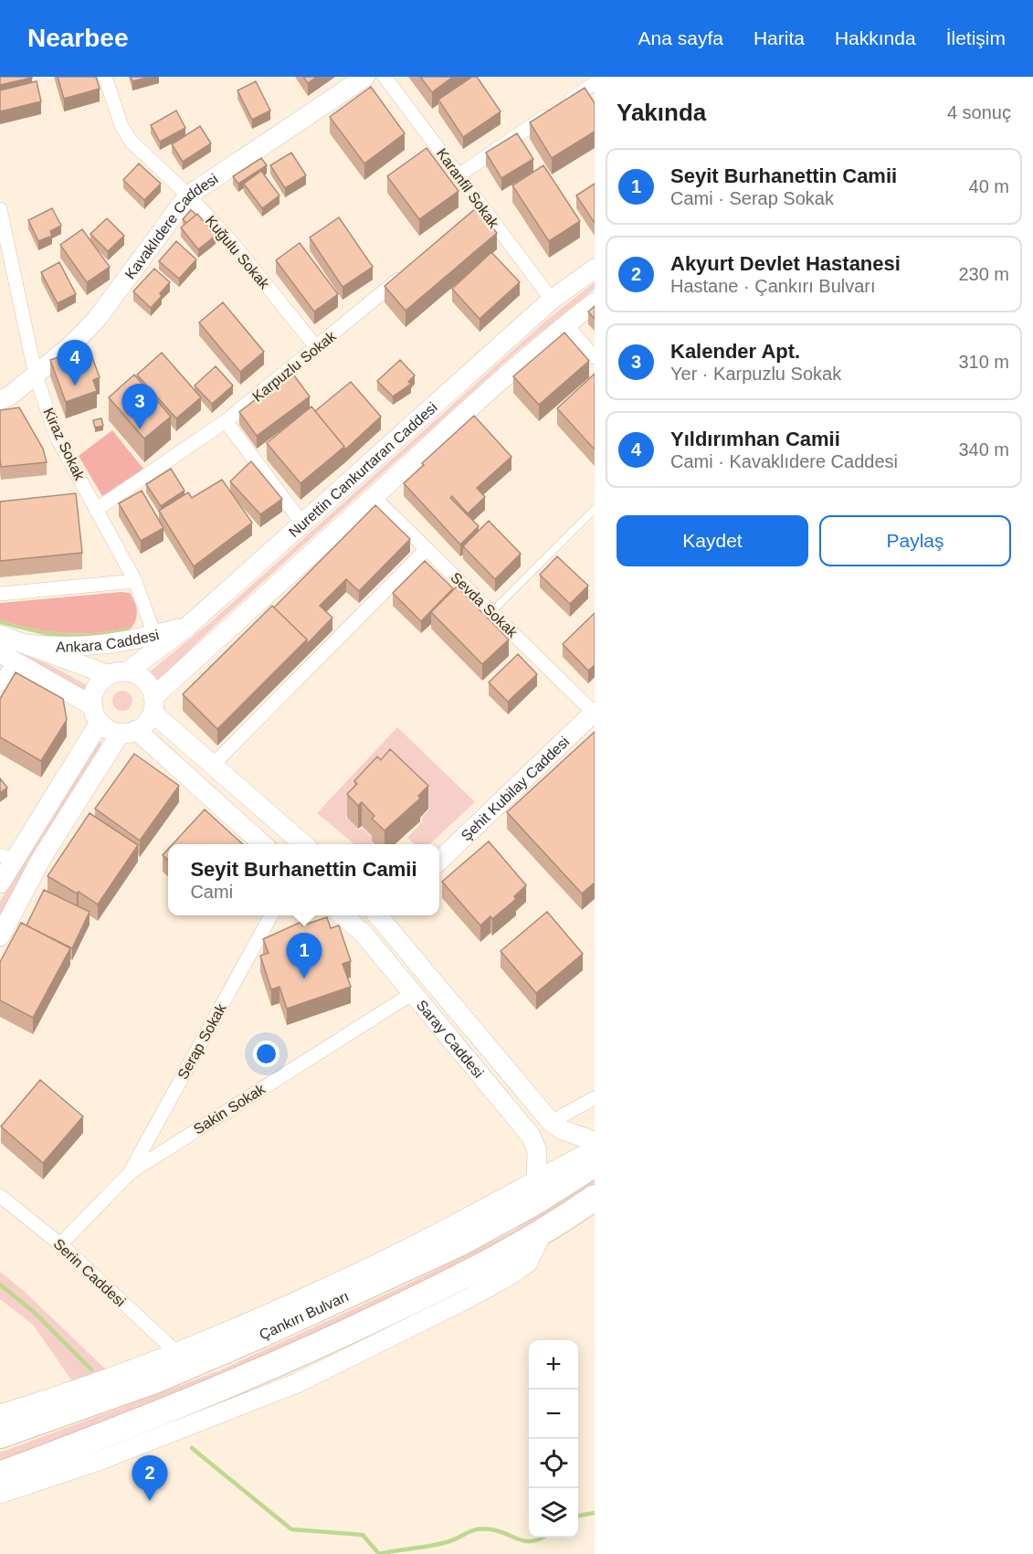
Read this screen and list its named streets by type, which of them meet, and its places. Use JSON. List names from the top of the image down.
{
  "streets": {
    "highway": ["Çankırı Bulvarı"],
    "street": [
      "Karanfil Sokak",
      "Kavaklıdere Caddesi",
      "Kuğulu Sokak",
      "Karpuzlu Sokak",
      "Kiraz Sokak",
      "Nurettin Cankurtaran Caddesi",
      "Sevda Sokak",
      "Ankara Caddesi",
      "Şehit Kubilay Caddesi",
      "Saray Caddesi",
      "Serap Sokak",
      "Sakin Sokak",
      "Serin Caddesi"
    ]
  },
  "crossings": [
    ["Karanfil Sokak", "Nurettin Cankurtaran Caddesi"],
    ["Kavaklıdere Caddesi", "Kuğulu Sokak"],
    ["Kavaklıdere Caddesi", "Kiraz Sokak"],
    ["Kuğulu Sokak", "Karpuzlu Sokak"],
    ["Karpuzlu Sokak", "Kiraz Sokak"],
    ["Kiraz Sokak", "Ankara Caddesi"],
    ["Nurettin Cankurtaran Caddesi", "Sevda Sokak"],
    ["Nurettin Cankurtaran Caddesi", "Ankara Caddesi"],
    ["Sevda Sokak", "Şehit Kubilay Caddesi"],
    ["Saray Caddesi", "Sakin Sokak"],
    ["Saray Caddesi", "Çankırı Bulvarı"],
    ["Serap Sokak", "Sakin Sokak"],
    ["Sakin Sokak", "Serin Caddesi"],
    ["Serin Caddesi", "Çankırı Bulvarı"]
  ],
  "page": {
    "header": "Nearbee",
    "nav": [
      "Ana sayfa",
      "Harita",
      "Hakkında",
      "İletişim"
    ],
    "heading": ["Yakında", "4 sonuç"],
    "list": [
      {
        "mark": "1",
        "name": "Seyit Burhanettin Camii",
        "note": "Cami · Serap Sokak",
        "value": "40 m"
      },
      {
        "mark": "2",
        "name": "Akyurt Devlet Hastanesi",
        "note": "Hastane · Çankırı Bulvarı",
        "value": "230 m"
      },
      {
        "mark": "3",
        "name": "Kalender Apt.",
        "note": "Yer · Karpuzlu Sokak",
        "value": "310 m"
      },
      {
        "mark": "4",
        "name": "Yıldırımhan Camii",
        "note": "Cami · Kavaklıdere Caddesi",
        "value": "340 m"
      }
    ],
    "pins": [
      "4",
      "3",
      "1",
      "2"
    ],
    "buttons": ["Kaydet", "Paylaş"],
    "popup": ["Seyit Burhanettin Camii", "Cami"],
    "map_buttons": ["+", "−"]
  }
}
